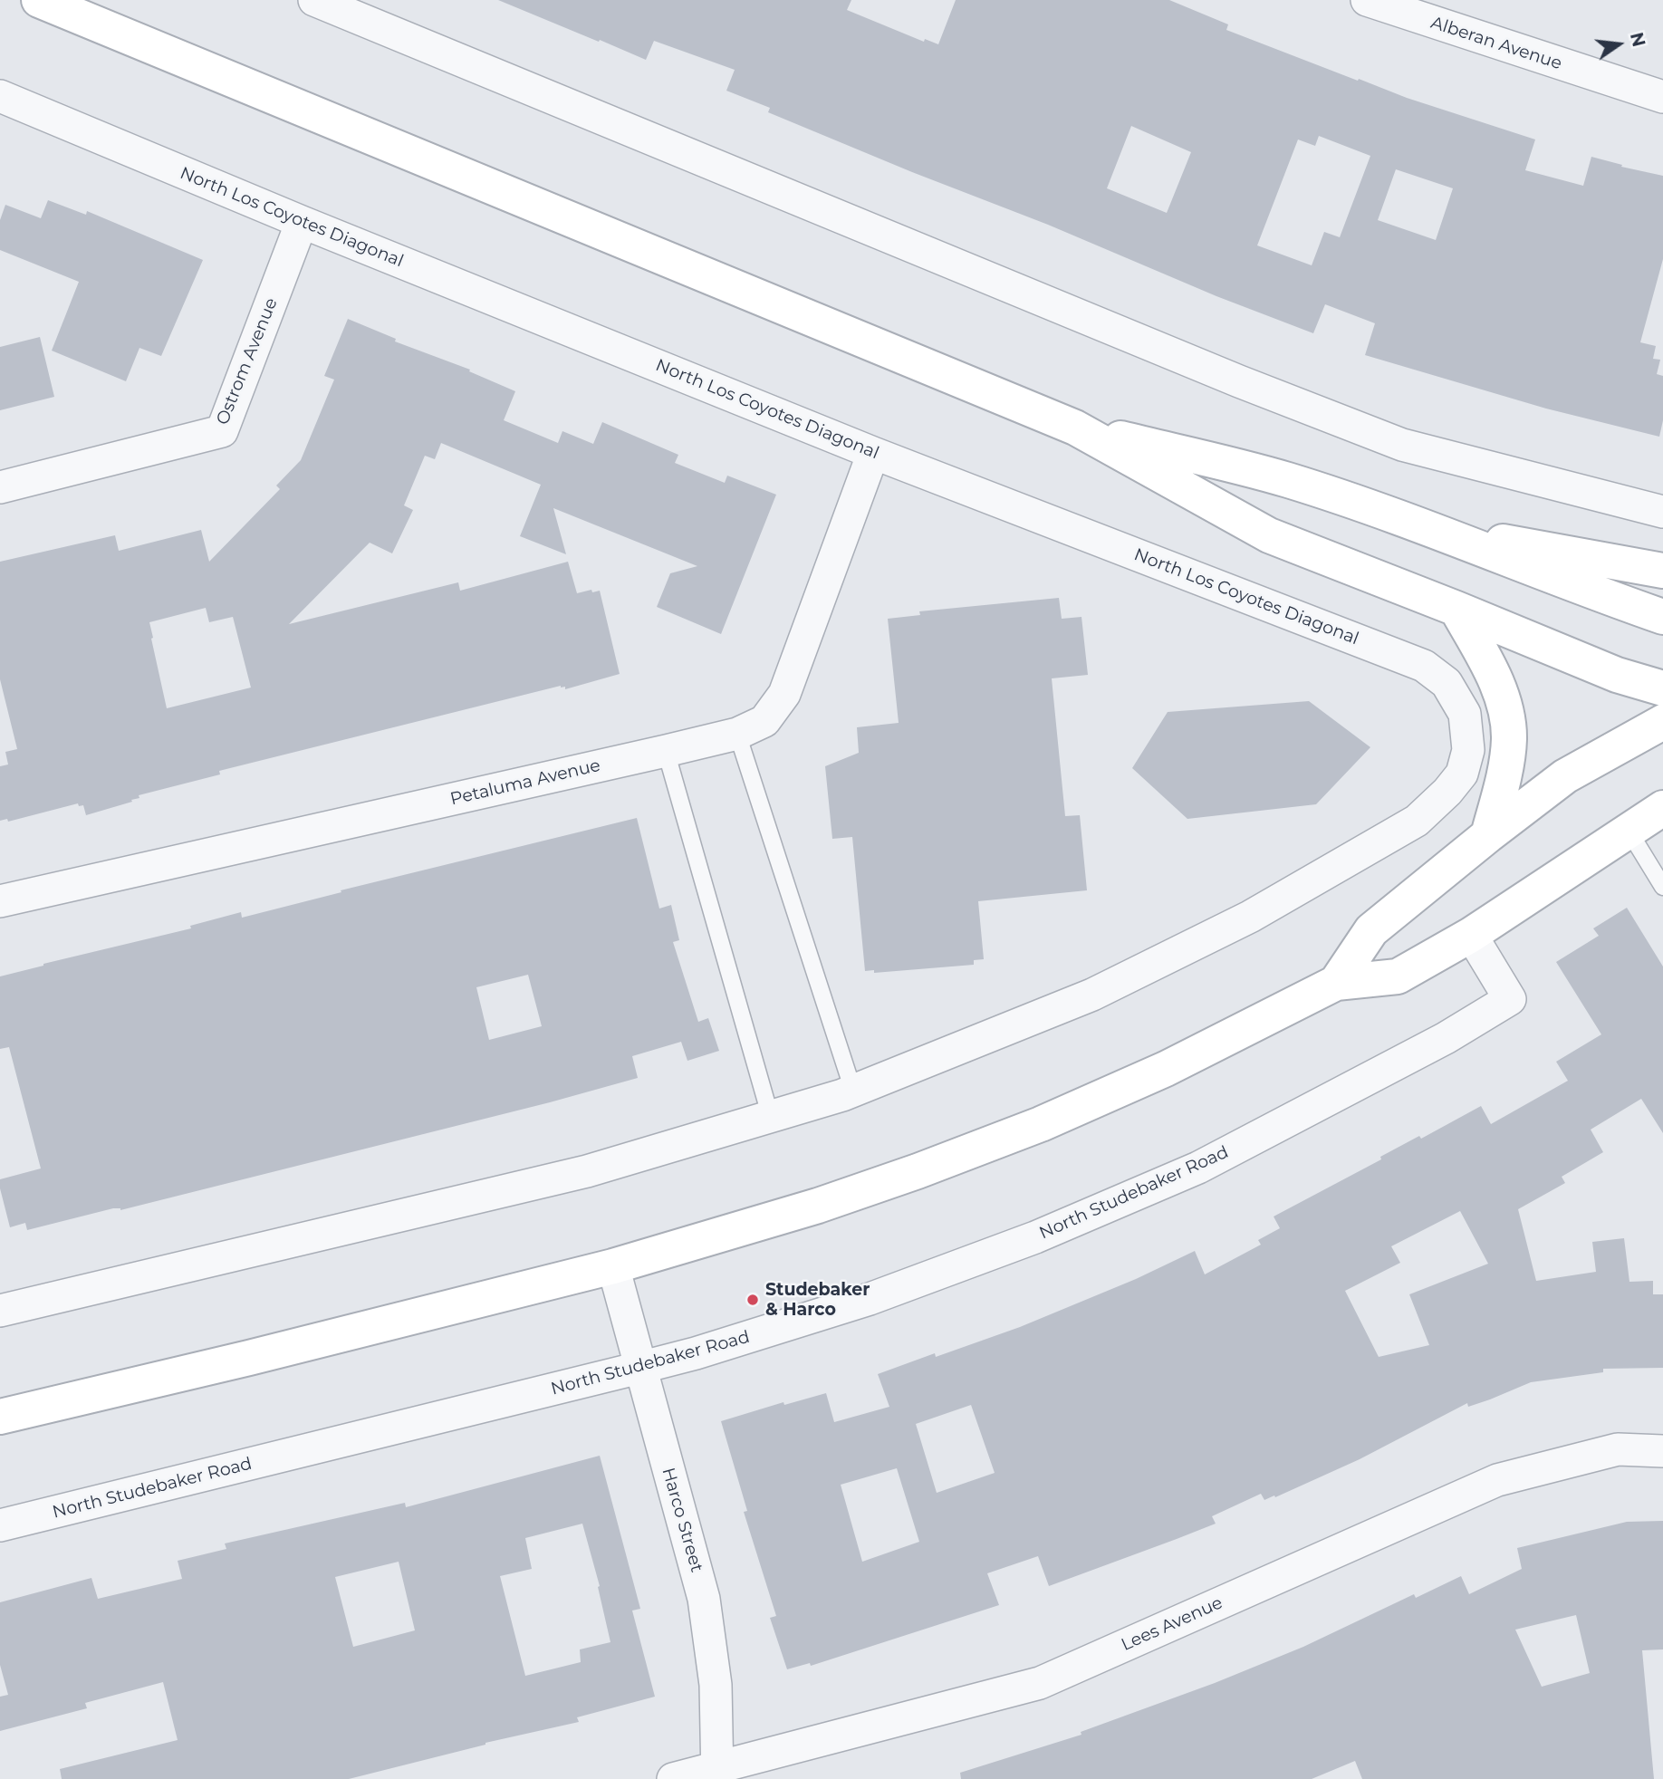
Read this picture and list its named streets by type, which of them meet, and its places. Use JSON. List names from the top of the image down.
{
  "streets": {
    "street": [
      "Alberan Avenue",
      "North Los Coyotes Diagonal",
      "Ostrom Avenue",
      "Petaluma Avenue",
      "North Studebaker Road",
      "Harco Street",
      "Lees Avenue"
    ]
  },
  "crossings": [
    ["North Los Coyotes Diagonal", "Ostrom Avenue"],
    ["North Los Coyotes Diagonal", "Petaluma Avenue"],
    ["North Studebaker Road", "Harco Street"],
    ["Harco Street", "Lees Avenue"]
  ],
  "places": ["Studebaker & Harco"],
  "north": "right"
}
